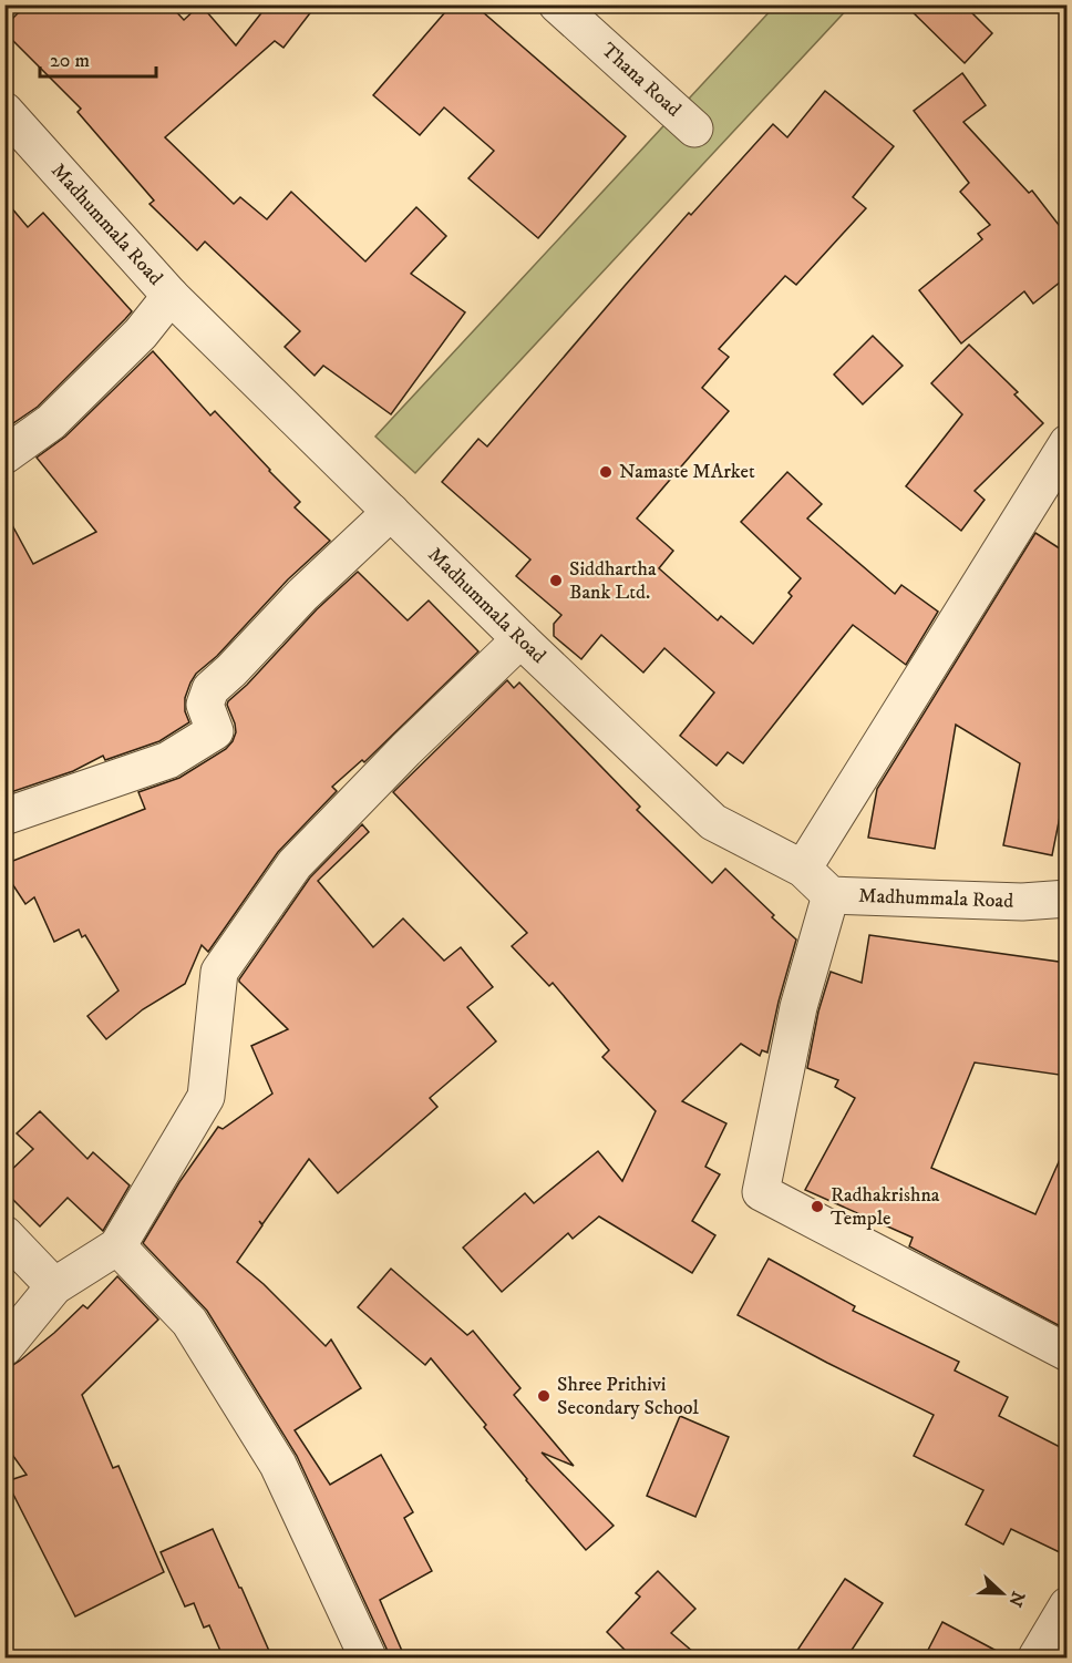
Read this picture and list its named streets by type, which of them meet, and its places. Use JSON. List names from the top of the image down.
{
  "streets": {
    "street": ["Thana Road", "Madhummala Road"]
  },
  "places": [
    "Namaste MArket",
    "Siddhartha Bank Ltd.",
    "Radhakrishna Temple",
    "Shree Prithivi Secondary School"
  ],
  "scale_bar": "20 m",
  "north": "right"
}
